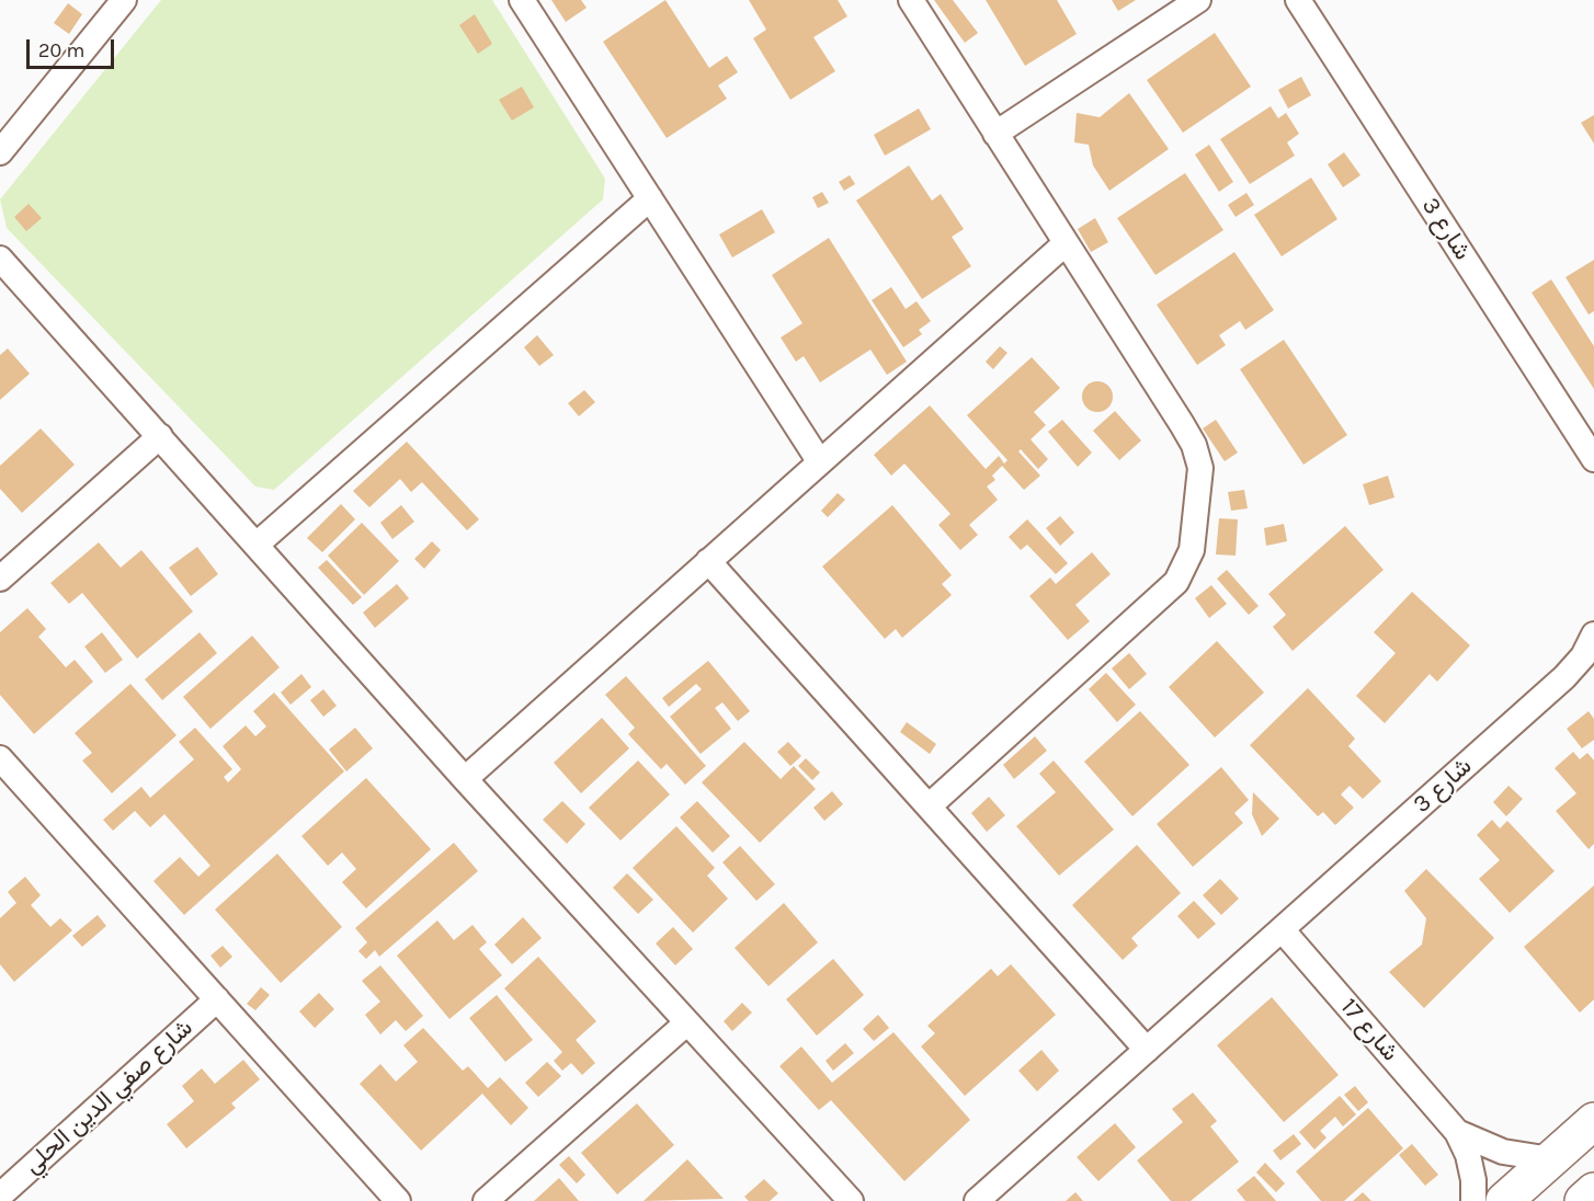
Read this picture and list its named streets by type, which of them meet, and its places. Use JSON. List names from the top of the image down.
{
  "streets": {
    "street": ["شارع 3", "شارع 17", "شارع صفي الدين الحلي"]
  },
  "crossings": [
    ["شارع 3", "شارع 17"]
  ],
  "scale_bar": "20 m"
}
